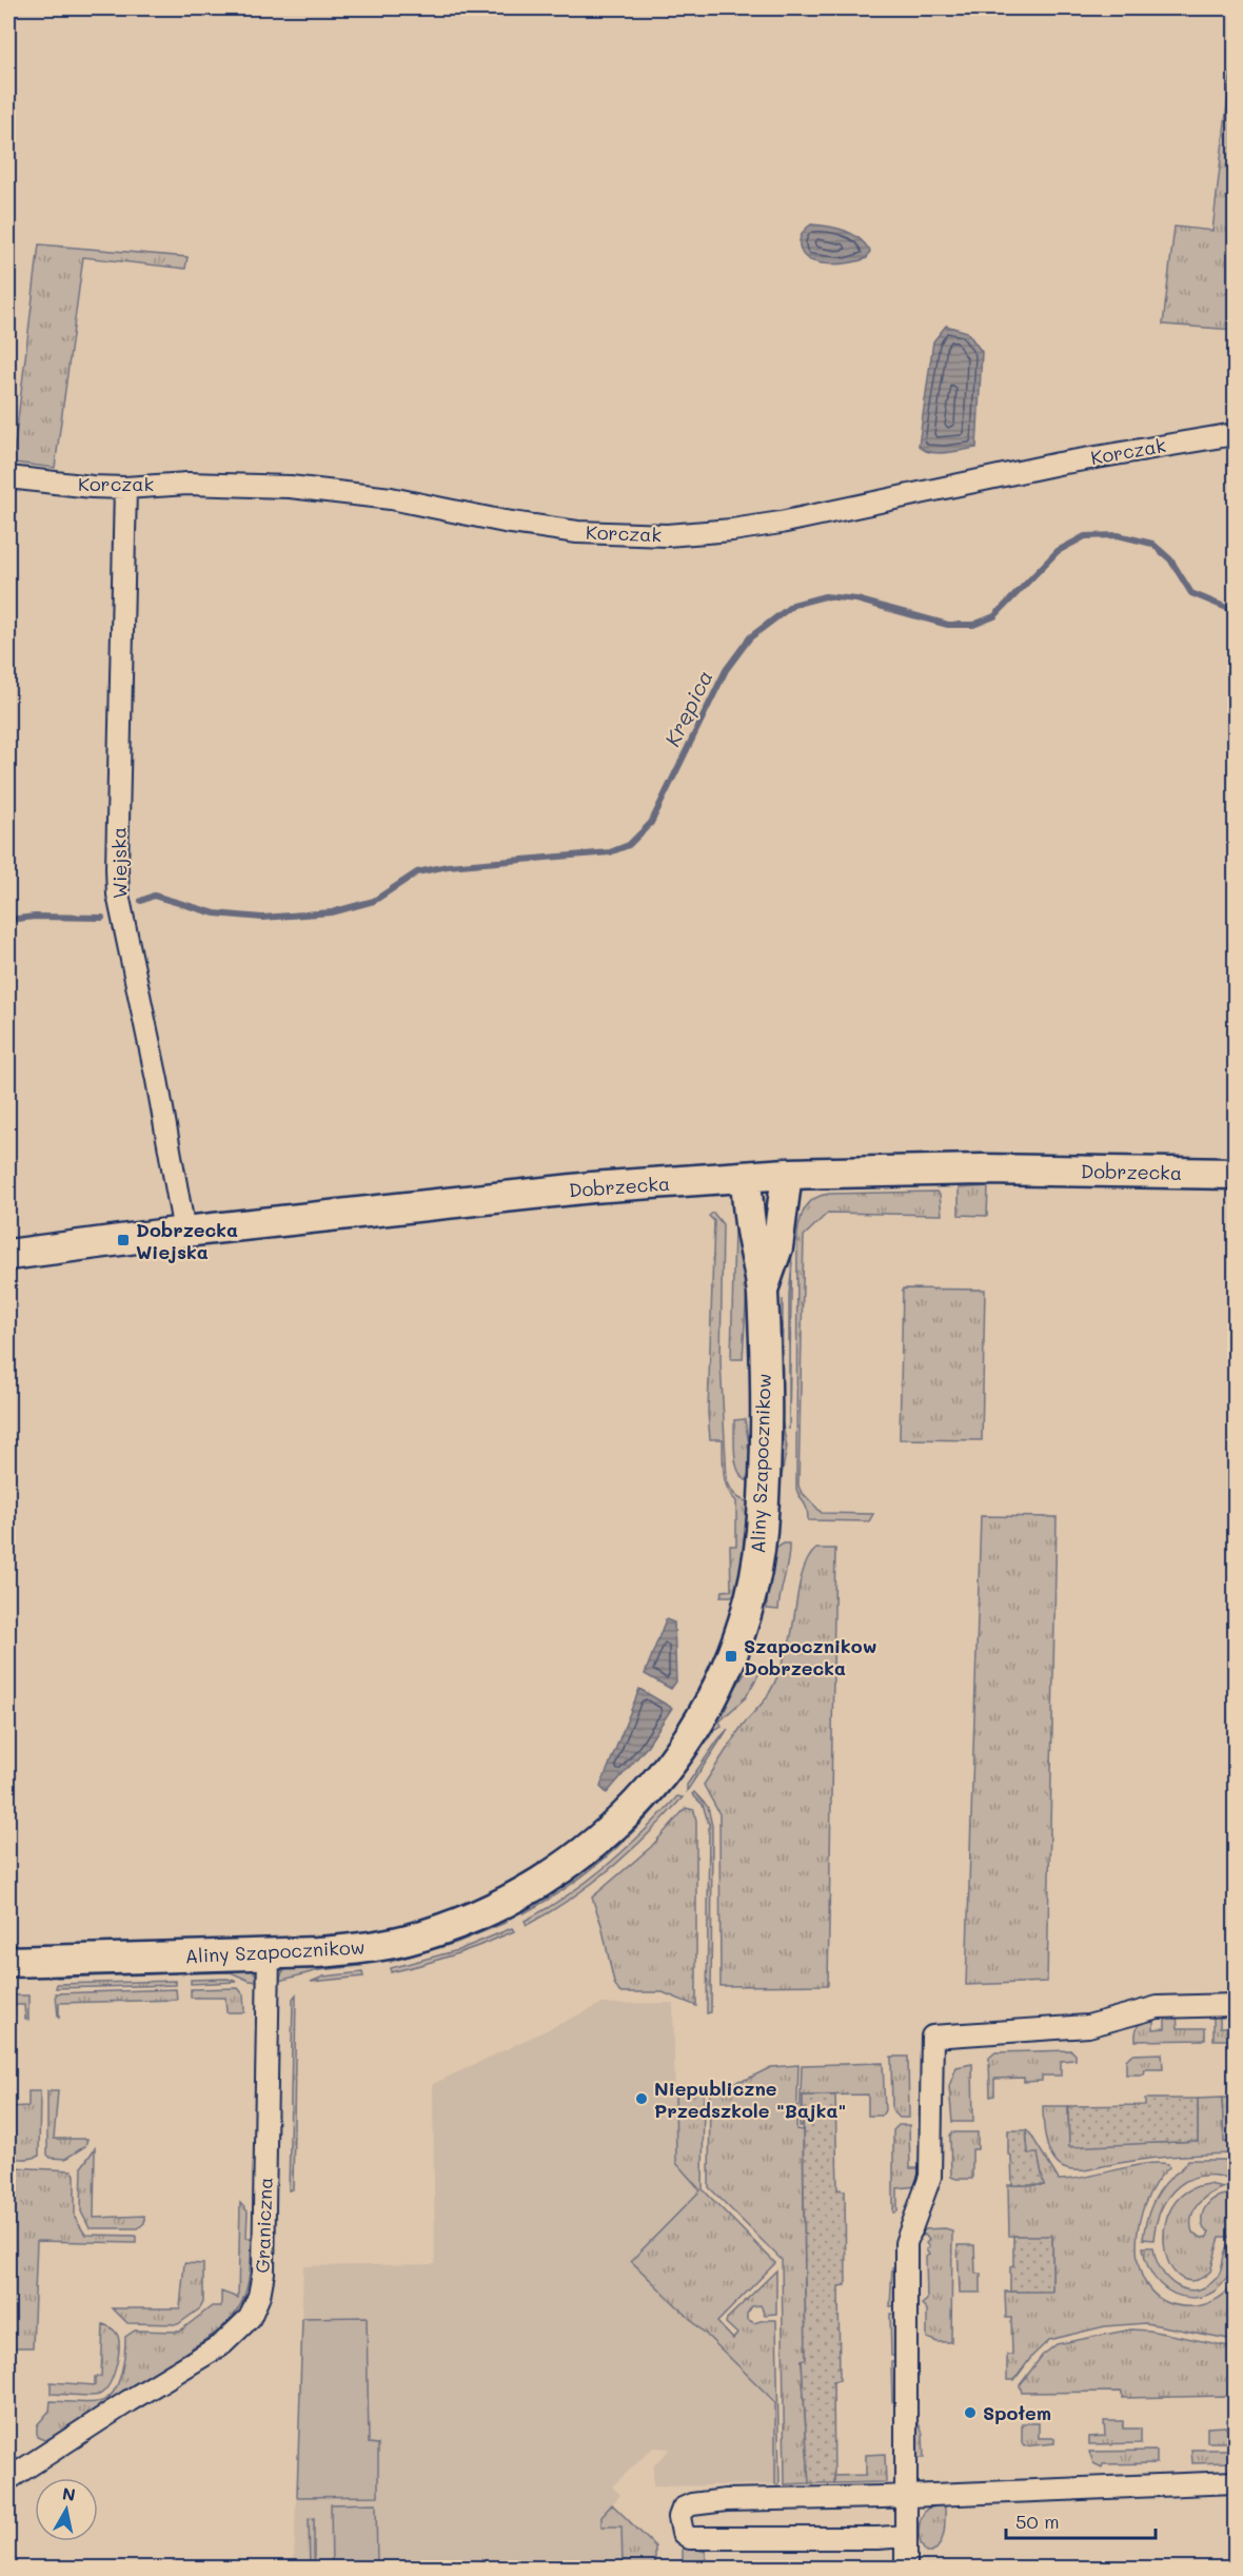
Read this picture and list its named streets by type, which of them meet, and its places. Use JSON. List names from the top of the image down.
{
  "streets": {
    "street": [
      "Korczak",
      "Wiejska",
      "Dobrzecka",
      "Aliny Szapocznikow",
      "Graniczna"
    ]
  },
  "crossings": [
    ["Korczak", "Wiejska"],
    ["Wiejska", "Dobrzecka"],
    ["Dobrzecka", "Aliny Szapocznikow"],
    ["Aliny Szapocznikow", "Graniczna"]
  ],
  "water": ["Krępica"],
  "places": {
    "transit": ["Dobrzecka Wiejska", "Szapocznikow Dobrzecka"],
    "other": ["Niepubliczne Przedszkole \"Bajka\"", "Społem"]
  },
  "scale_bar": "50 m",
  "north": "top"
}
